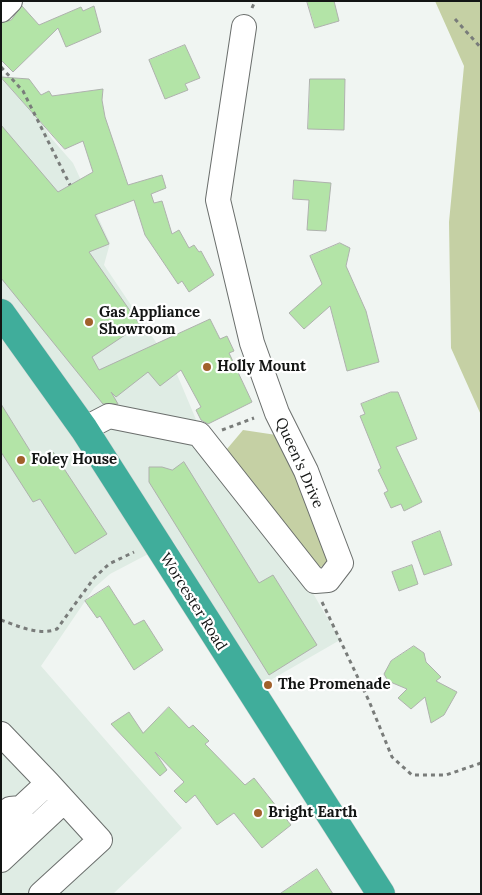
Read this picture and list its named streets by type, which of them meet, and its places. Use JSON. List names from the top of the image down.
{
  "streets": {
    "highway": ["Worcester Road"],
    "street": ["Queen's Drive"]
  },
  "places": [
    "Gas Appliance Showroom",
    "Holly Mount",
    "Foley House",
    "The Promenade",
    "Bright Earth"
  ]
}
